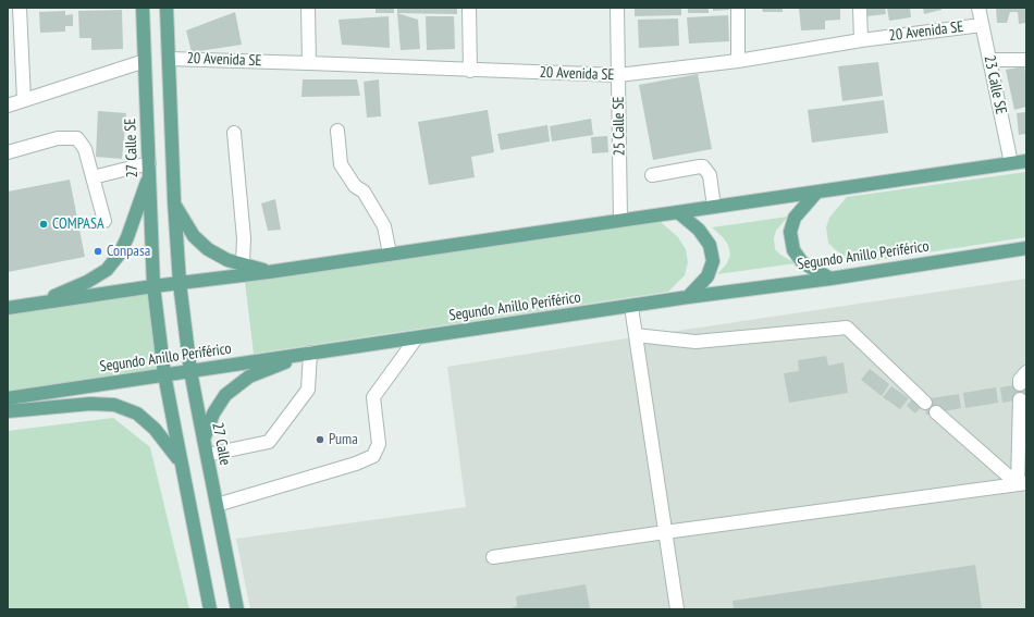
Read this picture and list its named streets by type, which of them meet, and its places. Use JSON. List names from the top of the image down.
{
  "streets": {
    "main road": ["27 Calle SE", "Segundo Anillo Periférico", "27 Calle"],
    "street": ["20 Avenida SE", "23 Calle SE", "25 Calle SE"]
  },
  "crossings": [
    ["20 Avenida SE", "23 Calle SE"],
    ["20 Avenida SE", "25 Calle SE"],
    ["Segundo Anillo Periférico", "27 Calle"]
  ],
  "places": ["COMPASA", "Conpasa", "Puma"]
}
